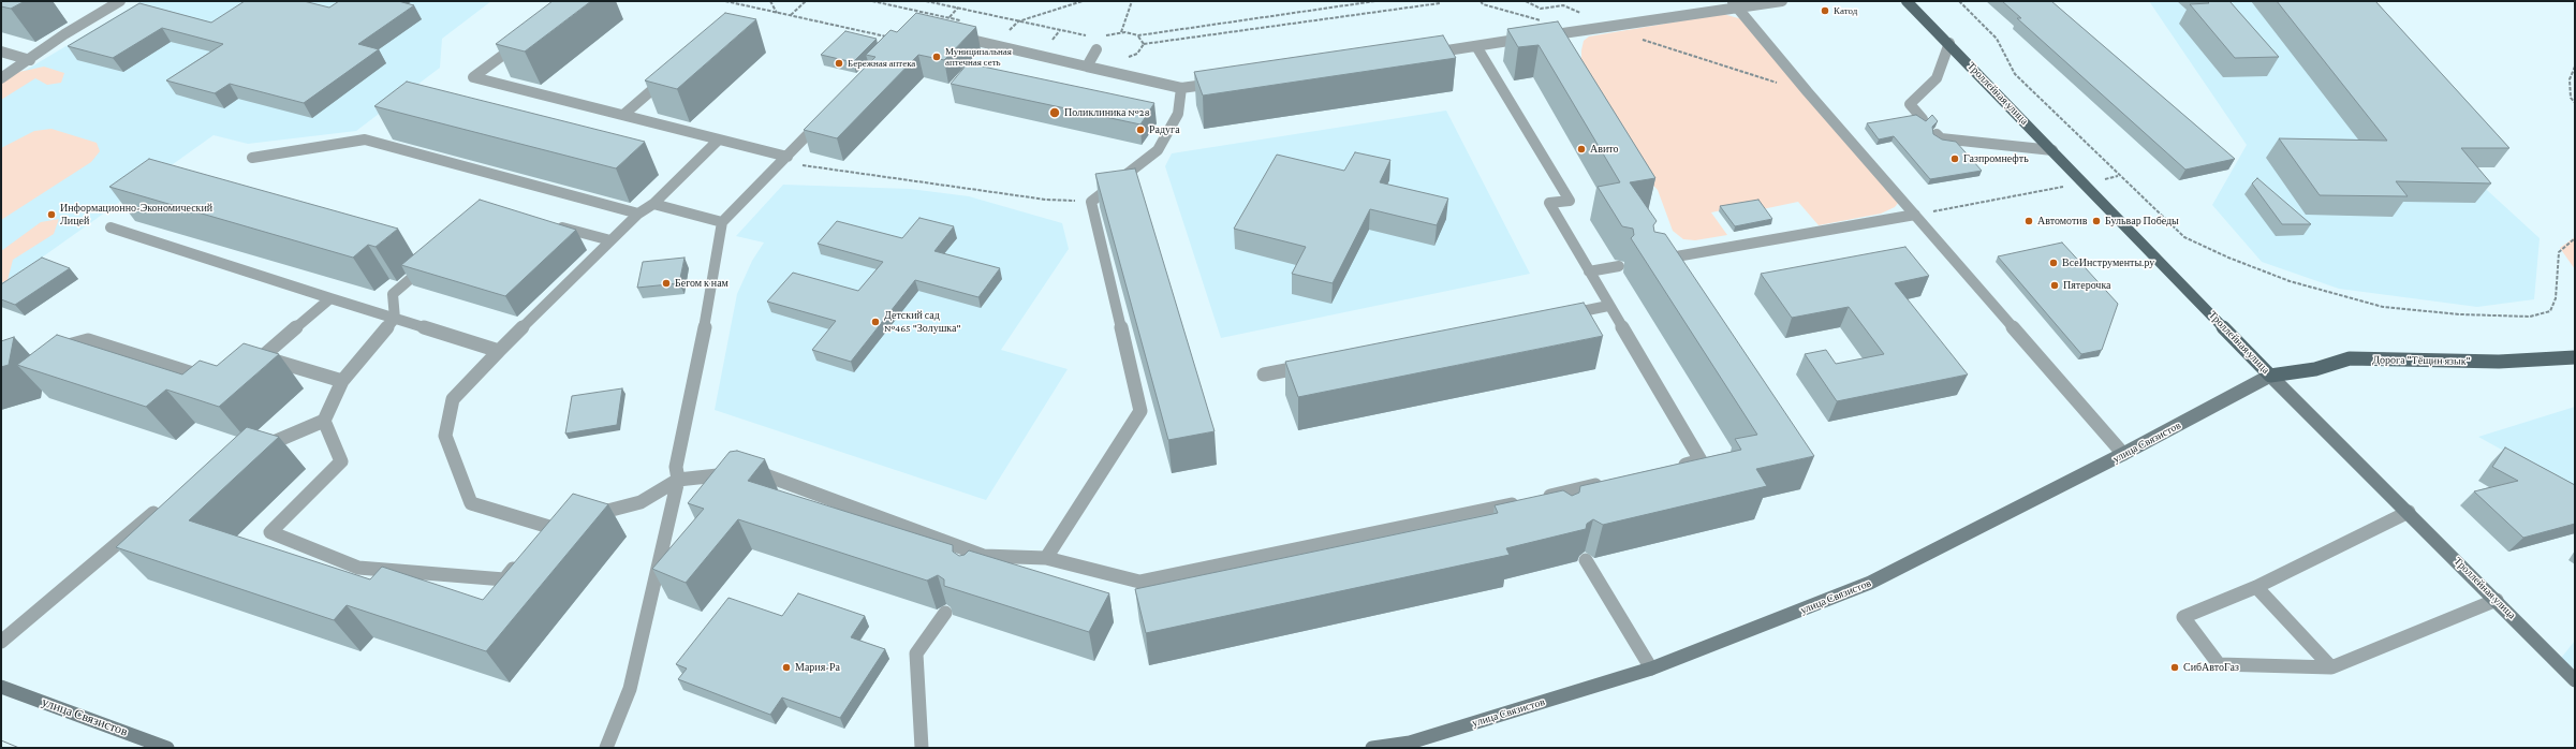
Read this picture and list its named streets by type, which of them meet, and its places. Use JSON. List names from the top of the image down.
{
  "streets": {
    "main road": ["Троллейная улица", "Дорога \"Тёщин язык\"", "улица Связистов"]
  },
  "crossings": [
    ["Троллейная улица", "Дорога \"Тёщин язык\""],
    ["Троллейная улица", "улица Связистов"],
    ["Дорога \"Тёщин язык\"", "улица Связистов"]
  ],
  "places": [
    "Катод",
    "Муниципальная аптечная сеть",
    "Бережная аптека",
    "Поликлиника №28",
    "Радуга",
    "Авито",
    "Газпромнефть",
    "Информационно-Экономический Лицей",
    "Автомотив",
    "Бульвар Победы",
    "ВсеИнструменты.ру",
    "Бегом к нам",
    "Пятерочка",
    "Детский сад №465 \"Золушка\"",
    "Мария-Ра",
    "СибАвтоГаз"
  ]
}
